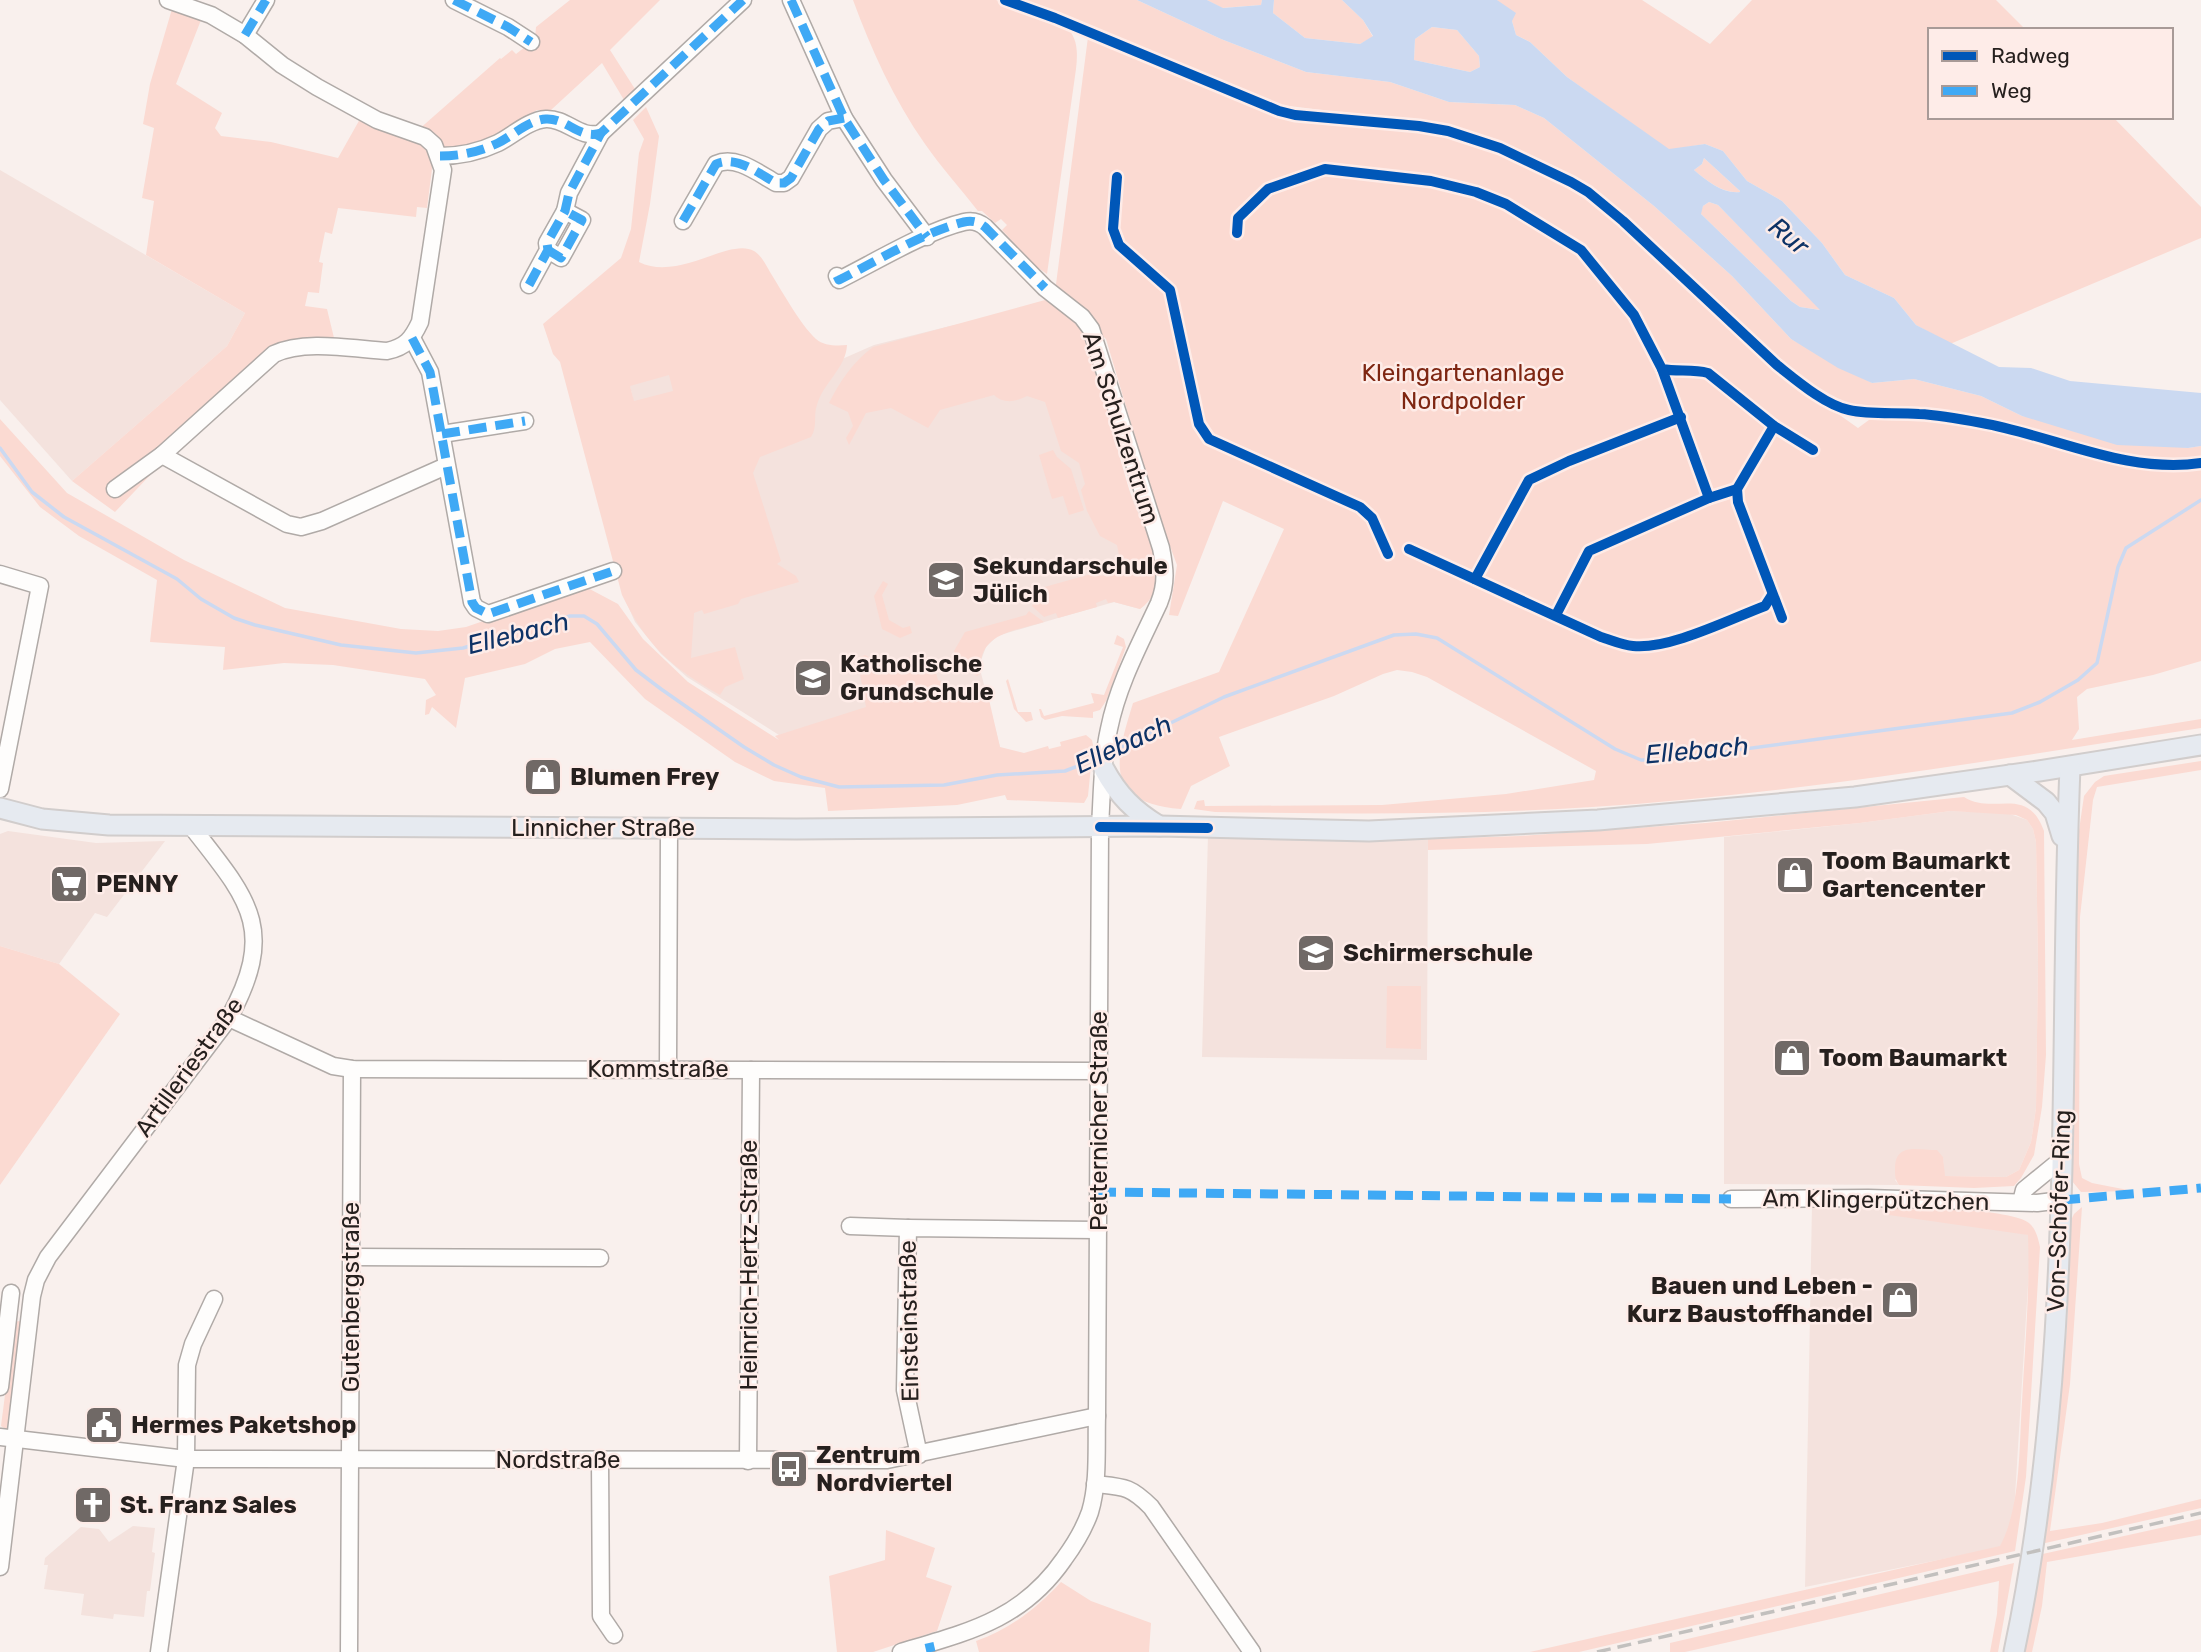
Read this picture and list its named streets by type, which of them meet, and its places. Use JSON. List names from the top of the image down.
{
  "streets": {
    "main road": ["Linnicher Straße", "Von-Schöfer-Ring"],
    "street": [
      "Am Schulzentrum",
      "Artilleriestraße",
      "Kommstraße",
      "Petternicher Straße",
      "Am Klingerpützchen",
      "Heinrich-Hertz-Straße",
      "Gutenbergstraße",
      "Einsteinstraße",
      "Nordstraße"
    ]
  },
  "crossings": [
    ["Am Schulzentrum", "Linnicher Straße"],
    ["Am Schulzentrum", "Petternicher Straße"],
    ["Linnicher Straße", "Artilleriestraße"],
    ["Linnicher Straße", "Petternicher Straße"],
    ["Linnicher Straße", "Von-Schöfer-Ring"],
    ["Artilleriestraße", "Kommstraße"],
    ["Artilleriestraße", "Nordstraße"],
    ["Kommstraße", "Petternicher Straße"],
    ["Kommstraße", "Heinrich-Hertz-Straße"],
    ["Kommstraße", "Gutenbergstraße"],
    ["Petternicher Straße", "Einsteinstraße"],
    ["Petternicher Straße", "Nordstraße"],
    ["Am Klingerpützchen", "Von-Schöfer-Ring"],
    ["Heinrich-Hertz-Straße", "Nordstraße"],
    ["Gutenbergstraße", "Nordstraße"],
    ["Einsteinstraße", "Nordstraße"]
  ],
  "water": ["Rur", "Ellebach"],
  "parks": ["Kleingartenanlage Nordpolder"],
  "places": {
    "school or university": ["Sekundarschule Jülich", "Katholische Grundschule", "Schirmerschule"],
    "shop": [
      "Blumen Frey",
      "Toom Baumarkt Gartencenter",
      "Toom Baumarkt",
      "Bauen und Leben - Kurz Baustoffhandel"
    ],
    "supermarket": ["PENNY"],
    "public building": ["Hermes Paketshop"],
    "bus stop": ["Zentrum Nordviertel"],
    "church": ["St. Franz Sales"]
  },
  "legend": ["Radweg", "Weg"]
}
